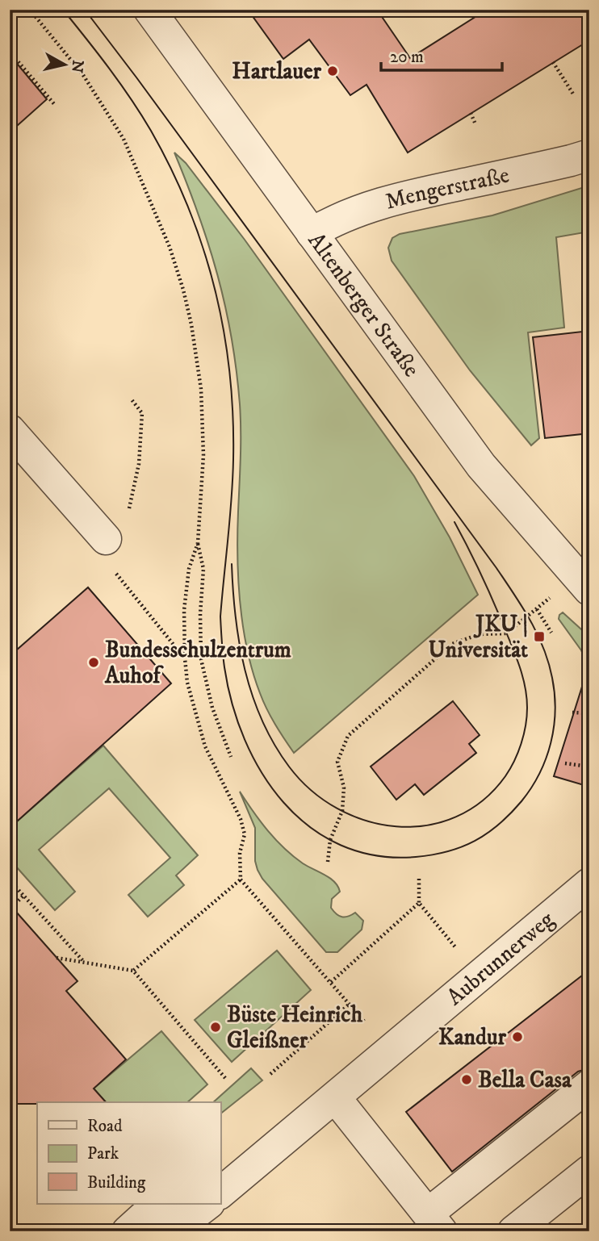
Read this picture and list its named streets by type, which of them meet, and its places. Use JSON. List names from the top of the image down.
{
  "streets": {
    "street": ["Mengerstraße", "Altenberger Straße", "Aubrunnerweg"]
  },
  "crossings": [
    ["Mengerstraße", "Altenberger Straße"]
  ],
  "places": {
    "other": [
      "Hartlauer",
      "Bundesschulzentrum Auhof",
      "Büste Heinrich Gleißner",
      "Kandur",
      "Bella Casa"
    ],
    "transit": ["JKU | Universität"]
  },
  "legend": ["Road", "Park", "Building"],
  "scale_bar": "20 m",
  "north": "right"
}
